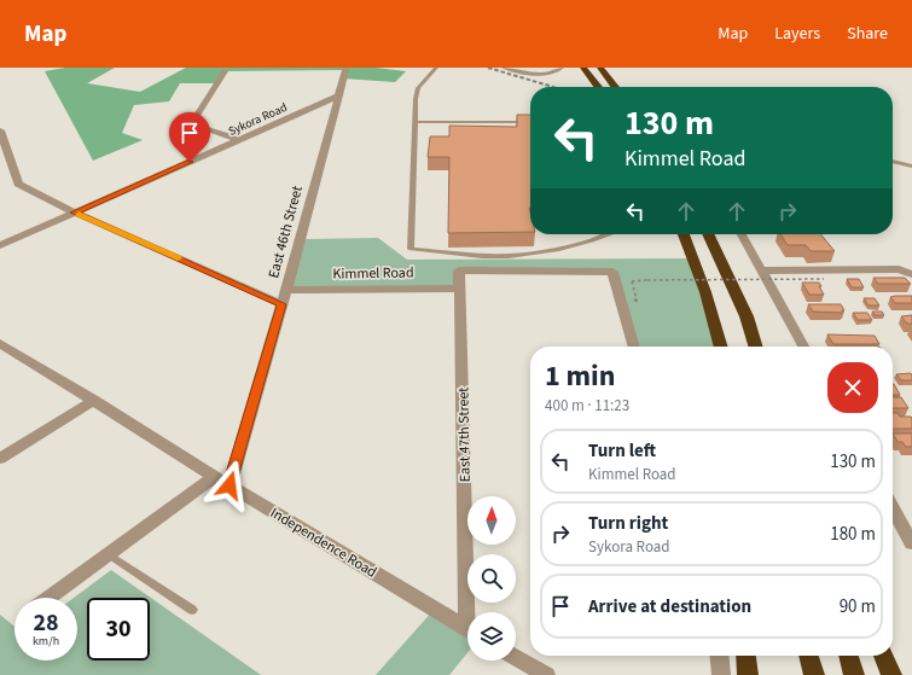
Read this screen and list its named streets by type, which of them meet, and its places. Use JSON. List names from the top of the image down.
{
  "streets": {
    "street": [
      "Sykora Road",
      "East 46th Street",
      "Kimmel Road",
      "East 47th Street",
      "Independence Road"
    ]
  },
  "crossings": [
    ["Sykora Road", "East 46th Street"],
    ["East 46th Street", "Kimmel Road"],
    ["East 46th Street", "Independence Road"],
    ["Kimmel Road", "East 47th Street"]
  ],
  "north": "top",
  "page": {
    "header": "Map",
    "nav": ["Map", "Layers", "Share"],
    "turn": ["130 m", "Kimmel Road"],
    "heading": ["1 min", "400 m · 11:23"],
    "list": [
      {
        "name": "Turn left",
        "note": "Kimmel Road",
        "value": "130 m"
      },
      {
        "name": "Turn right",
        "note": "Sykora Road",
        "value": "180 m"
      },
      {
        "name": "Arrive at destination",
        "value": "90 m"
      }
    ],
    "speed": "28 km/h",
    "limit": "30"
  }
}
